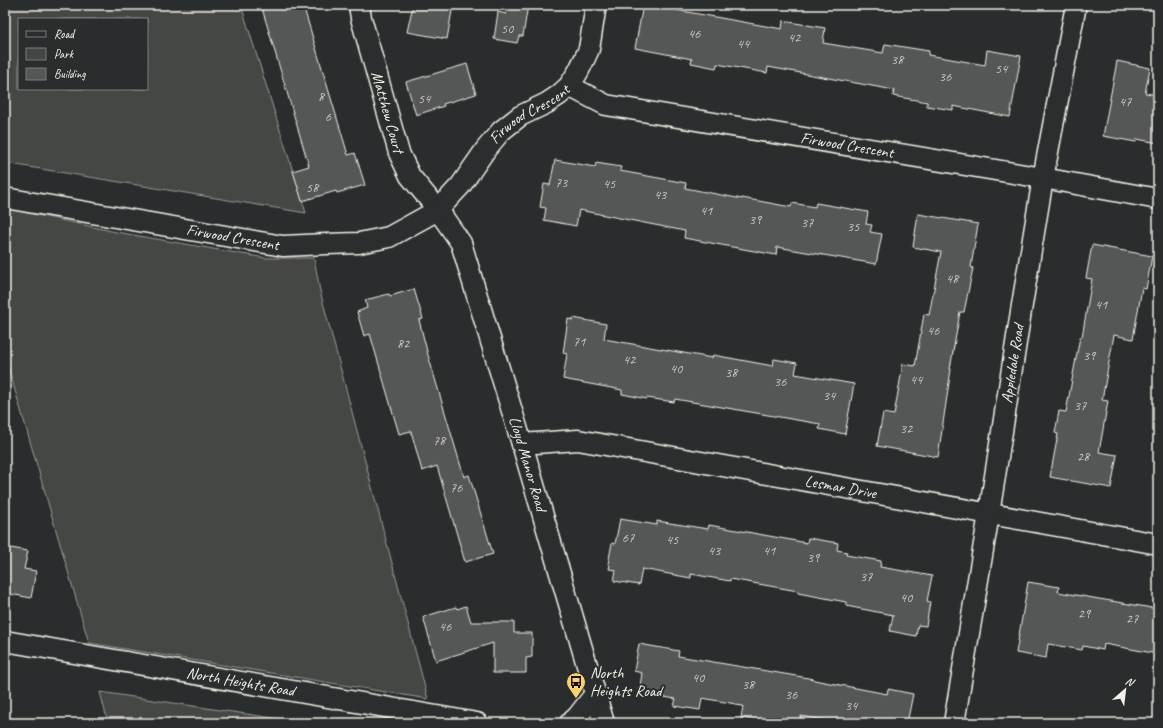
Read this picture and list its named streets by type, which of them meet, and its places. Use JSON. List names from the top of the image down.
{
  "streets": {
    "street": [
      "Matthew Court",
      "Firwood Crescent",
      "Appledale Road",
      "Lloyd Manor Road",
      "Lesmar Drive",
      "North Heights Road"
    ]
  },
  "crossings": [
    ["Matthew Court", "Firwood Crescent"],
    ["Matthew Court", "Lloyd Manor Road"],
    ["Firwood Crescent", "Appledale Road"],
    ["Firwood Crescent", "Lloyd Manor Road"],
    ["Appledale Road", "Lesmar Drive"],
    ["Lloyd Manor Road", "Lesmar Drive"]
  ],
  "places": {
    "bus stop": ["North Heights Road"]
  },
  "house_numbers": [
    "50",
    "46",
    "42",
    "44",
    "38",
    "54",
    "36",
    "8",
    "54",
    "47",
    "6",
    "73",
    "45",
    "58",
    "43",
    "41",
    "39",
    "37",
    "35",
    "48",
    "41",
    "46",
    "71",
    "82",
    "39",
    "42",
    "40",
    "38",
    "44",
    "36",
    "34",
    "37",
    "32",
    "78",
    "28",
    "76",
    "67",
    "45",
    "43",
    "41",
    "39",
    "37",
    "40",
    "29",
    "27",
    "46",
    "40",
    "38",
    "36",
    "34"
  ],
  "legend": ["Road", "Park", "Building"],
  "north": "top right"
}
